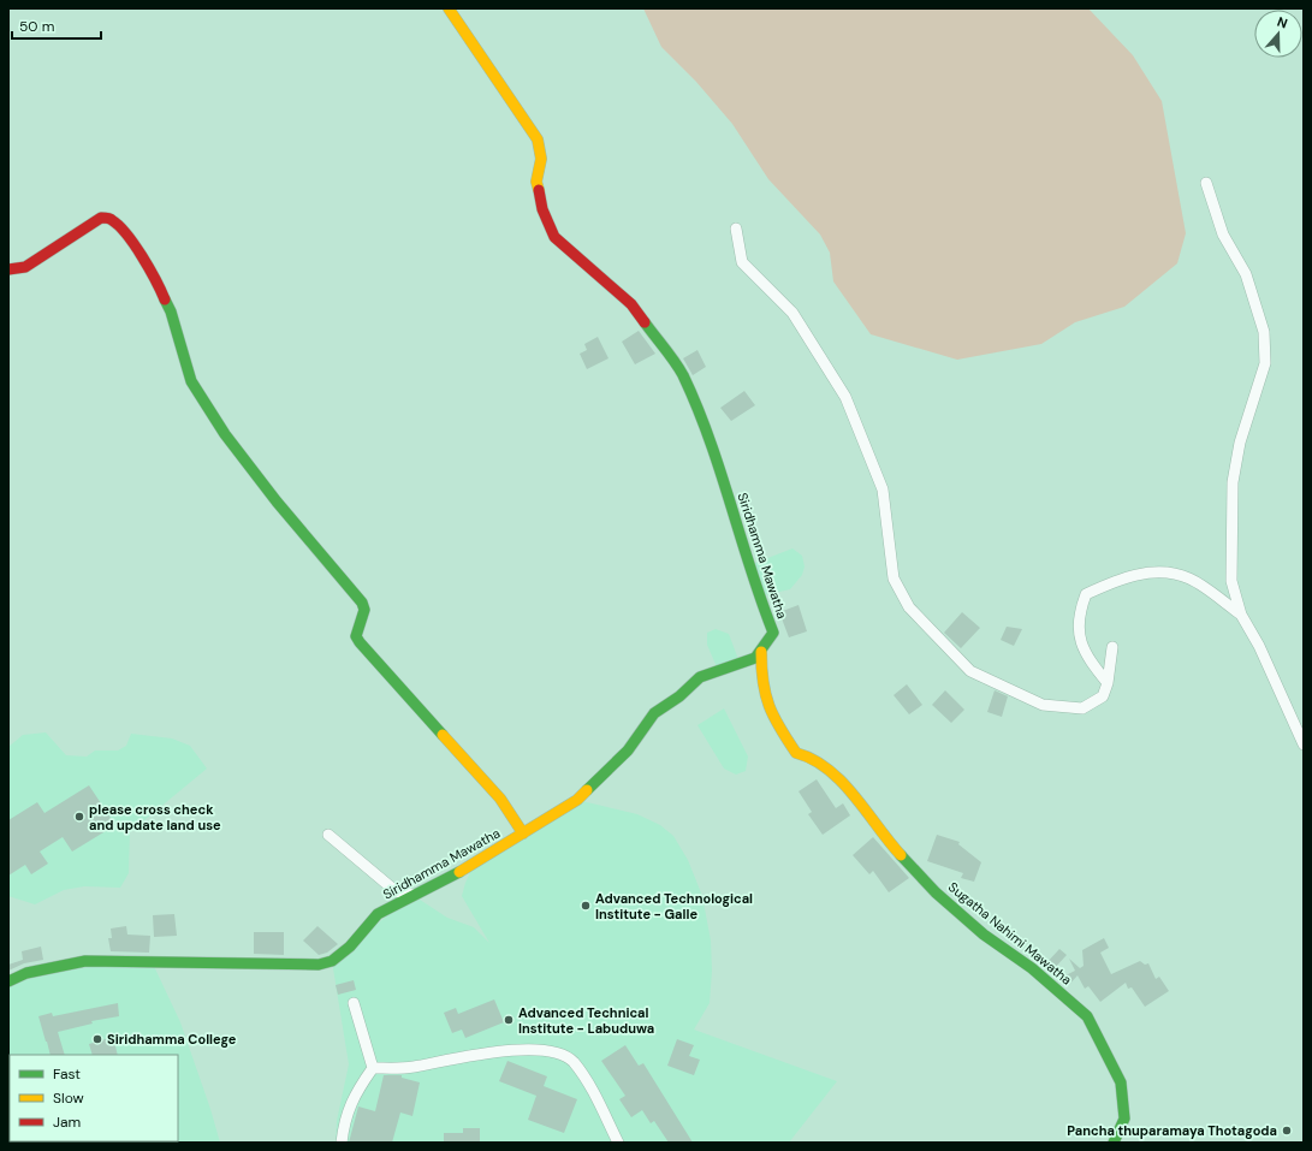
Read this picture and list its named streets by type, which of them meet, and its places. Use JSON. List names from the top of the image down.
{
  "streets": {
    "street": ["Siridhamma Mawatha", "Sugatha Nahimi Mawatha"]
  },
  "crossings": [
    ["Siridhamma Mawatha", "Sugatha Nahimi Mawatha"]
  ],
  "places": [
    "please cross check and update land use",
    "Advanced Technological Institute - Galle",
    "Advanced Technical Institute - Labuduwa",
    "Siridhamma College",
    "Pancha thuparamaya Thotagoda"
  ],
  "legend": ["Fast", "Slow", "Jam"],
  "scale_bar": "50 m",
  "north": "top"
}
